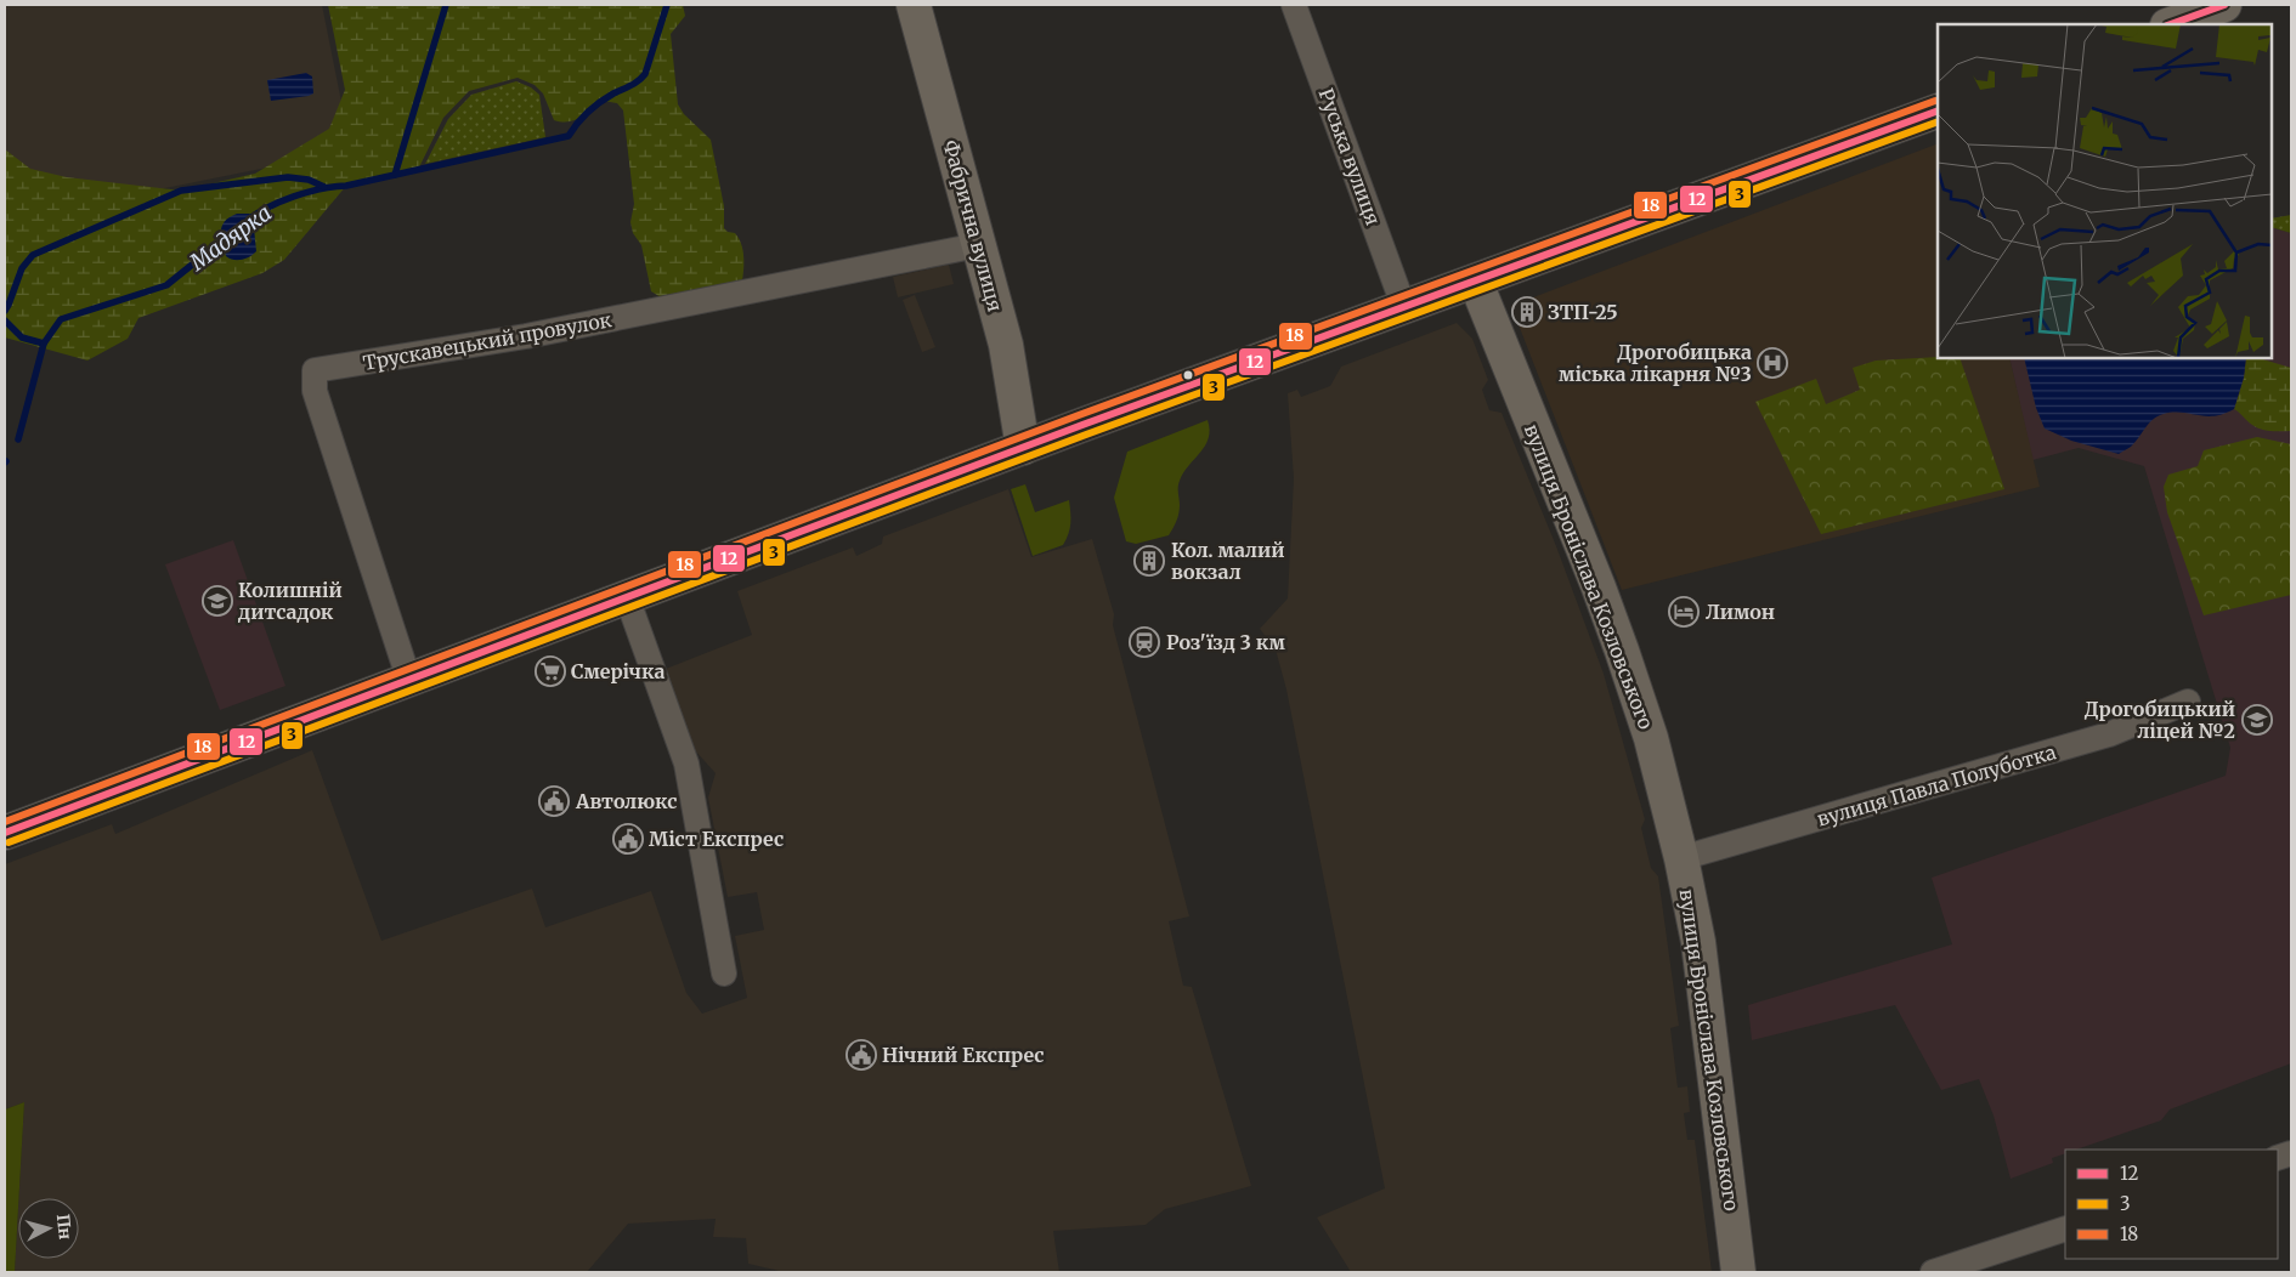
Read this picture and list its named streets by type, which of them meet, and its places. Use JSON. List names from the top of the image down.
{
  "streets": {
    "main road": ["Фабрична вулиця", "вулиця Броніслава Козловського"],
    "street": ["Руська вулиця", "Трускавецький провулок", "вулиця Павла Полуботка"]
  },
  "crossings": [
    ["Фабрична вулиця", "Трускавецький провулок"],
    ["вулиця Броніслава Козловського", "вулиця Павла Полуботка"]
  ],
  "water": ["Мадярка"],
  "places": {
    "building": ["ЗТП-25", "Кол. малий вокзал"],
    "hospital": ["Дрогобицька міська лікарня №3"],
    "school or university": ["Колишній дитсадок", "Дрогобицький ліцей №2"],
    "hotel": ["Лимон"],
    "station": ["Роз'їзд 3 км"],
    "supermarket": ["Смерічка"],
    "public building": ["Автолюкс", "Міст Експрес", "Нічний Експрес"]
  },
  "lines": ["transit line 12", "transit line 18", "transit line 3"],
  "legend": ["12", "3", "18"],
  "north": "right"
}
